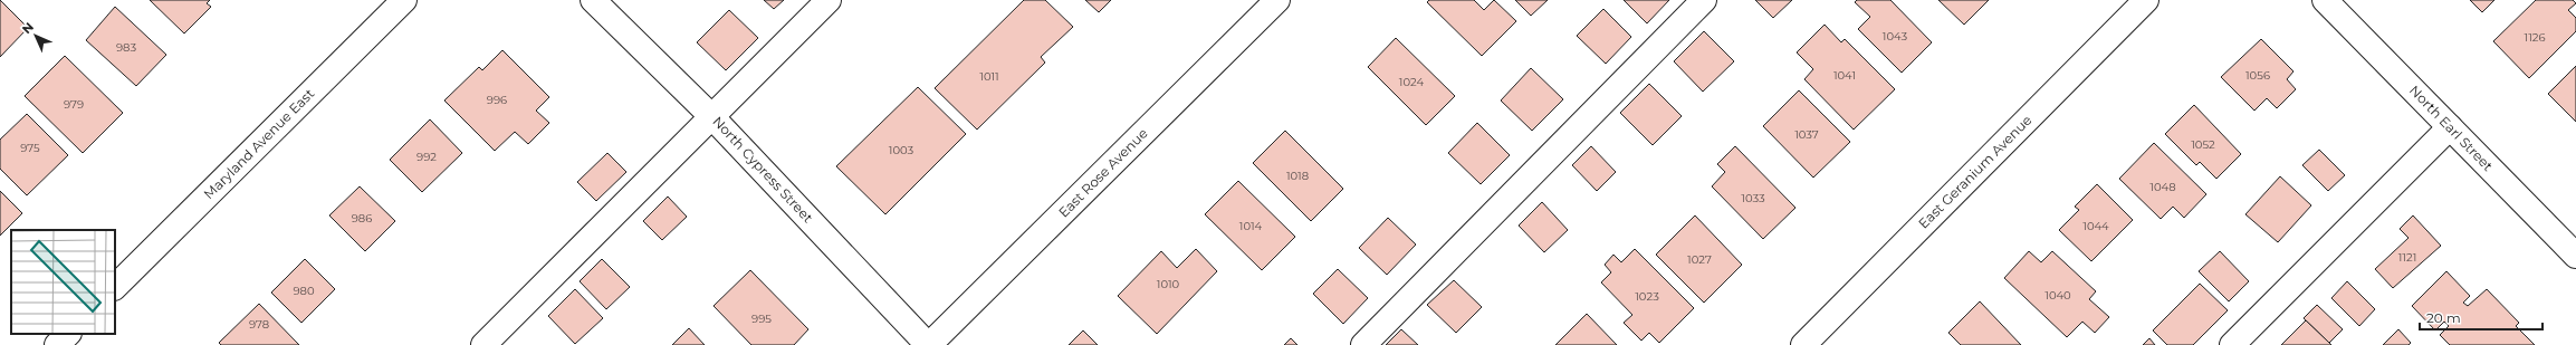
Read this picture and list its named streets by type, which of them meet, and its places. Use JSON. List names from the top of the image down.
{
  "streets": {
    "street": [
      "North Earl Street",
      "Maryland Avenue East",
      "North Cypress Street",
      "East Geranium Avenue",
      "East Rose Avenue"
    ]
  },
  "crossings": [
    ["North Cypress Street", "East Rose Avenue"]
  ],
  "house_numbers": [
    "1043",
    "1126",
    "983",
    "1041",
    "1056",
    "1011",
    "1024",
    "996",
    "979",
    "1037",
    "1052",
    "975",
    "1003",
    "992",
    "1018",
    "1048",
    "1033",
    "986",
    "1014",
    "1044",
    "1121",
    "1027",
    "1010",
    "980",
    "1040",
    "1023",
    "995",
    "978"
  ],
  "scale_bar": "20 m",
  "north": "top left"
}
